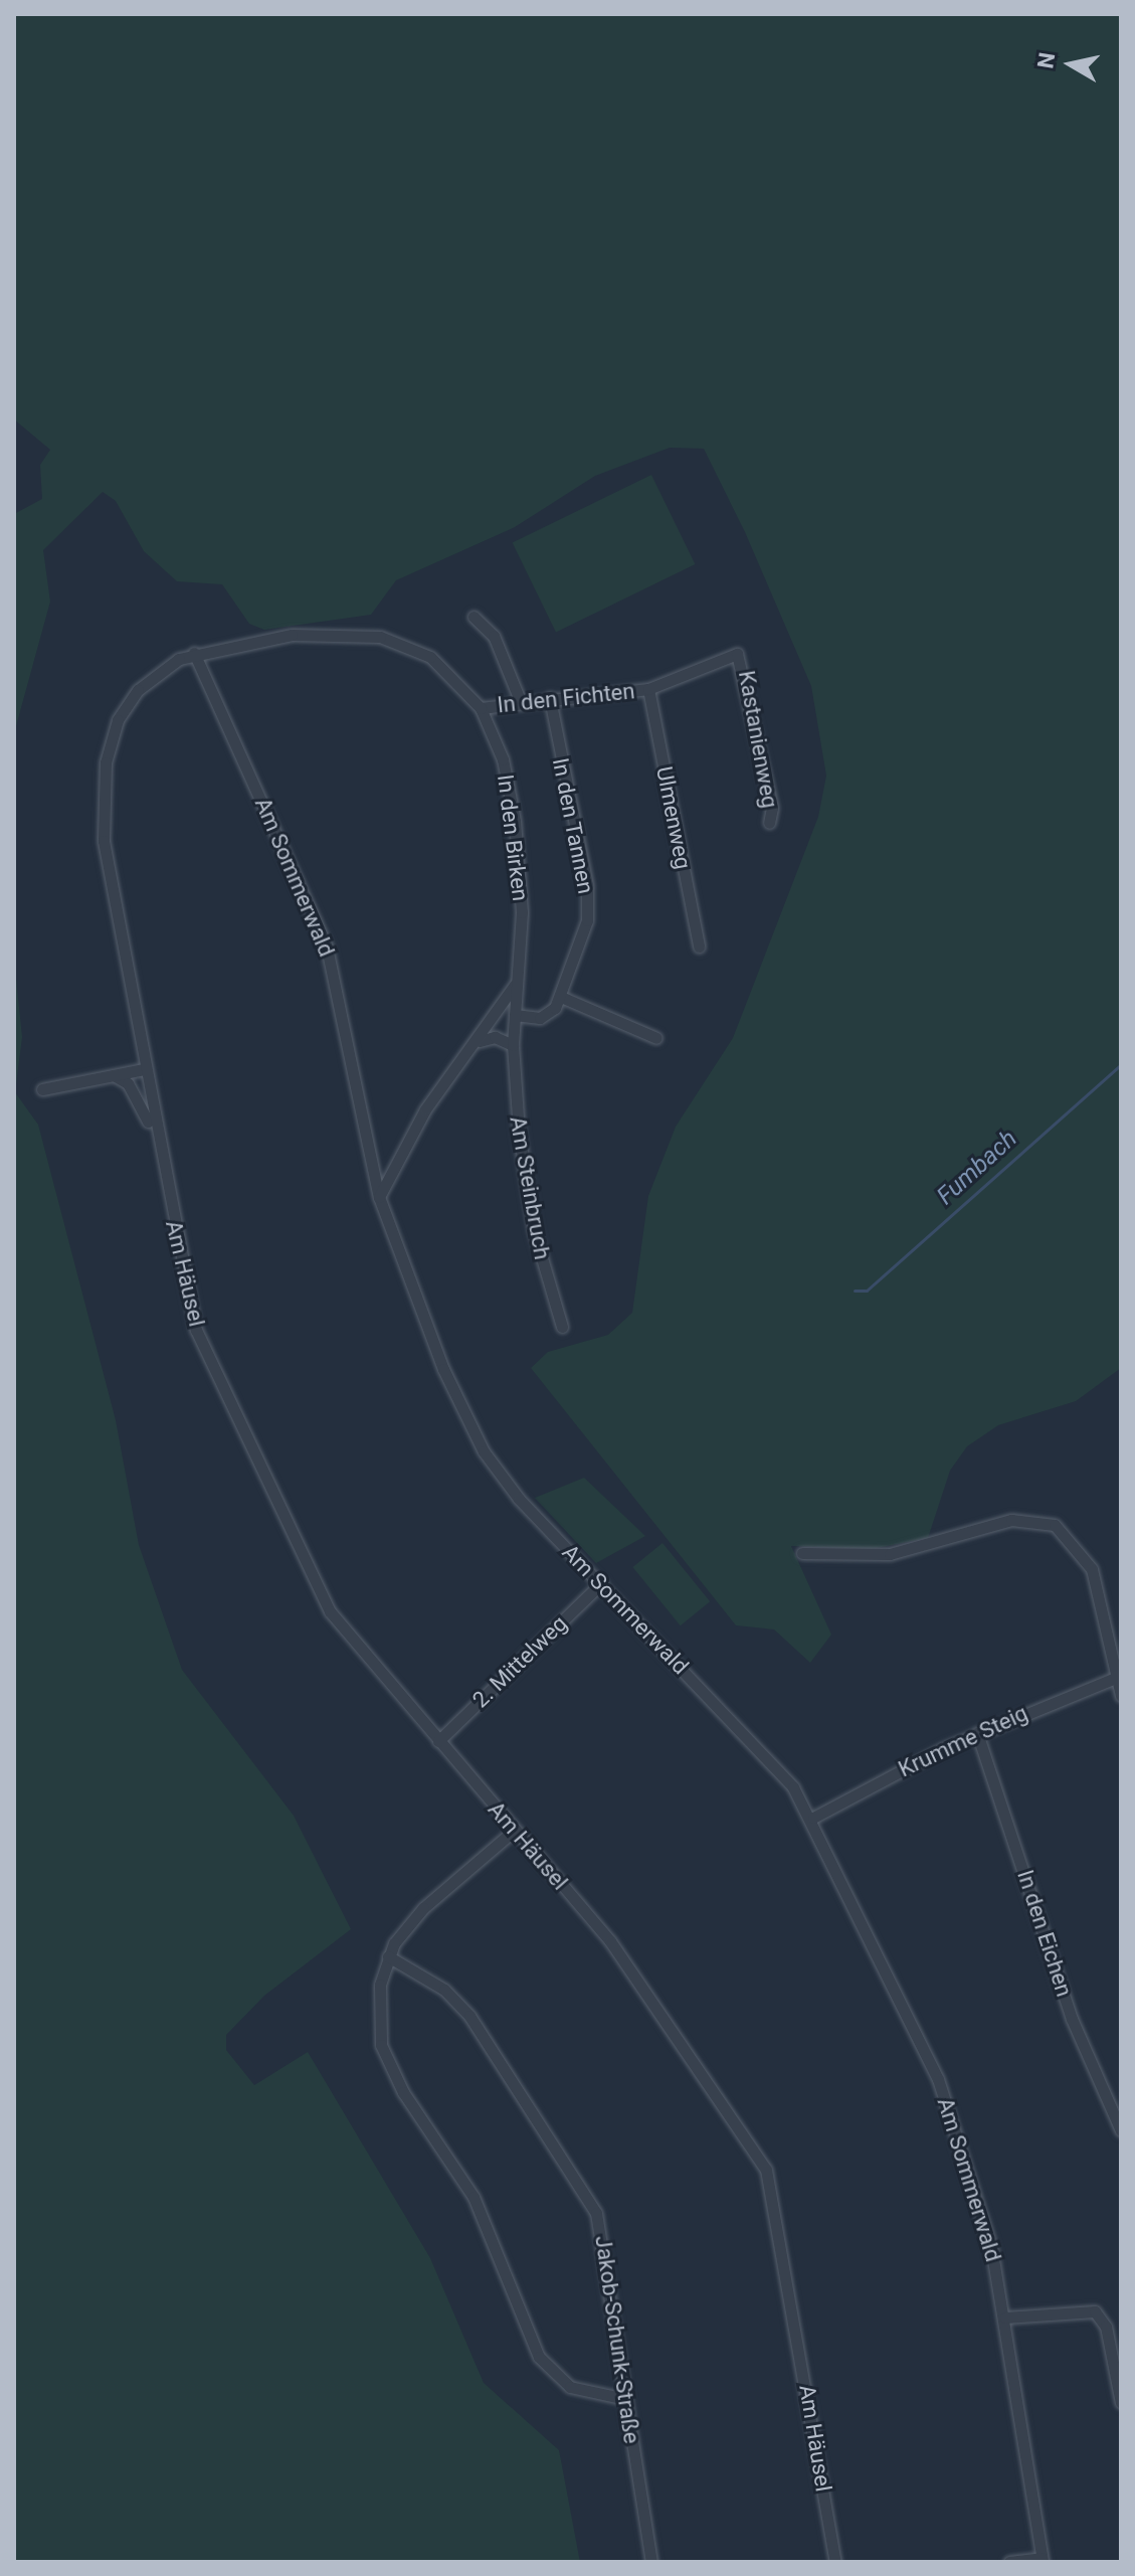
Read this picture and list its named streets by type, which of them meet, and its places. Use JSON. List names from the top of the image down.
{
  "streets": {
    "street": [
      "In den Fichten",
      "Kastanienweg",
      "Ulmenweg",
      "In den Tannen",
      "In den Birken",
      "Am Sommerwald",
      "Am Steinbruch",
      "Am Häusel",
      "2. Mittelweg",
      "Krumme Steig",
      "In den Eichen",
      "Jakob-Schunk-Straße"
    ]
  },
  "crossings": [
    ["In den Fichten", "Kastanienweg"],
    ["In den Fichten", "Ulmenweg"],
    ["In den Fichten", "In den Tannen"],
    ["In den Fichten", "In den Birken"],
    ["In den Birken", "Am Sommerwald"],
    ["In den Birken", "Am Steinbruch"],
    ["In den Birken", "Am Häusel"],
    ["Am Sommerwald", "Am Häusel"],
    ["Am Sommerwald", "2. Mittelweg"],
    ["Am Sommerwald", "Krumme Steig"],
    ["Am Häusel", "2. Mittelweg"],
    ["Krumme Steig", "In den Eichen"]
  ],
  "water": ["Fumbach"],
  "north": "left"
}
